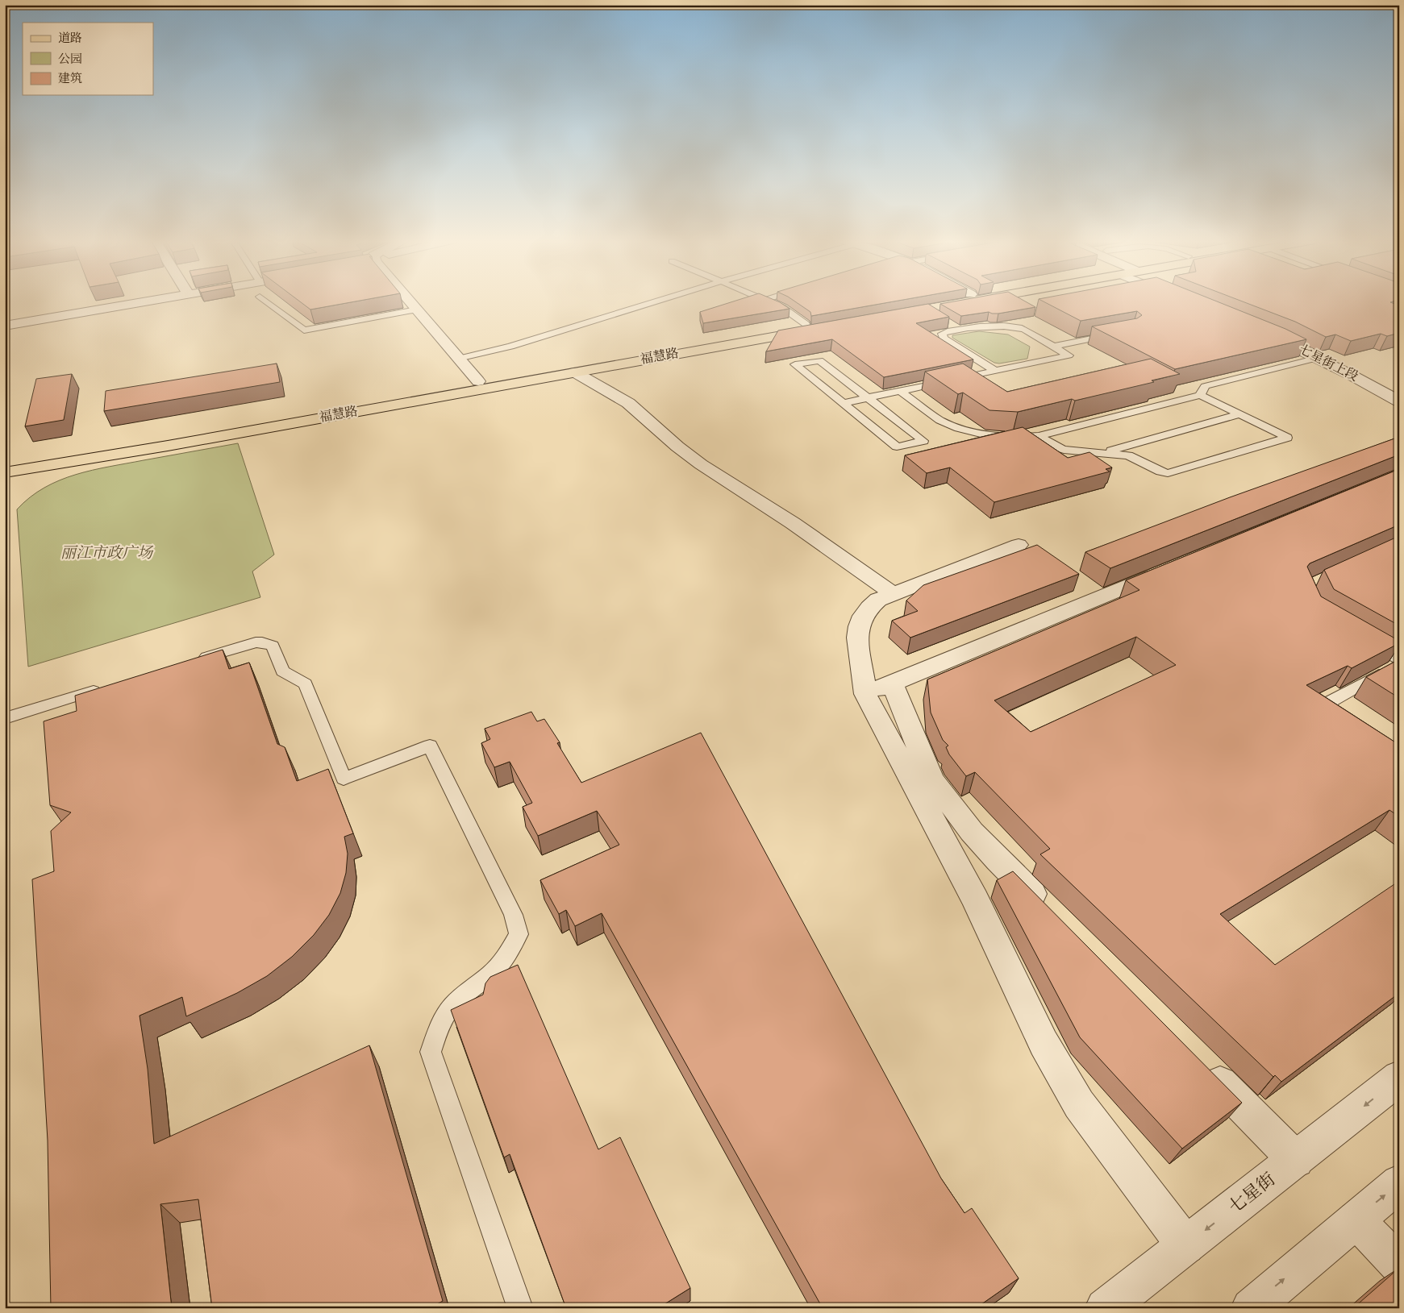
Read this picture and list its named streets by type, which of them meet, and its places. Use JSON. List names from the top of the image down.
{
  "streets": {
    "main road": ["福慧路"],
    "street": ["七星街上段", "七星街"]
  },
  "parks": ["丽江市政广场"],
  "legend": ["道路", "公园", "建筑"]
}
